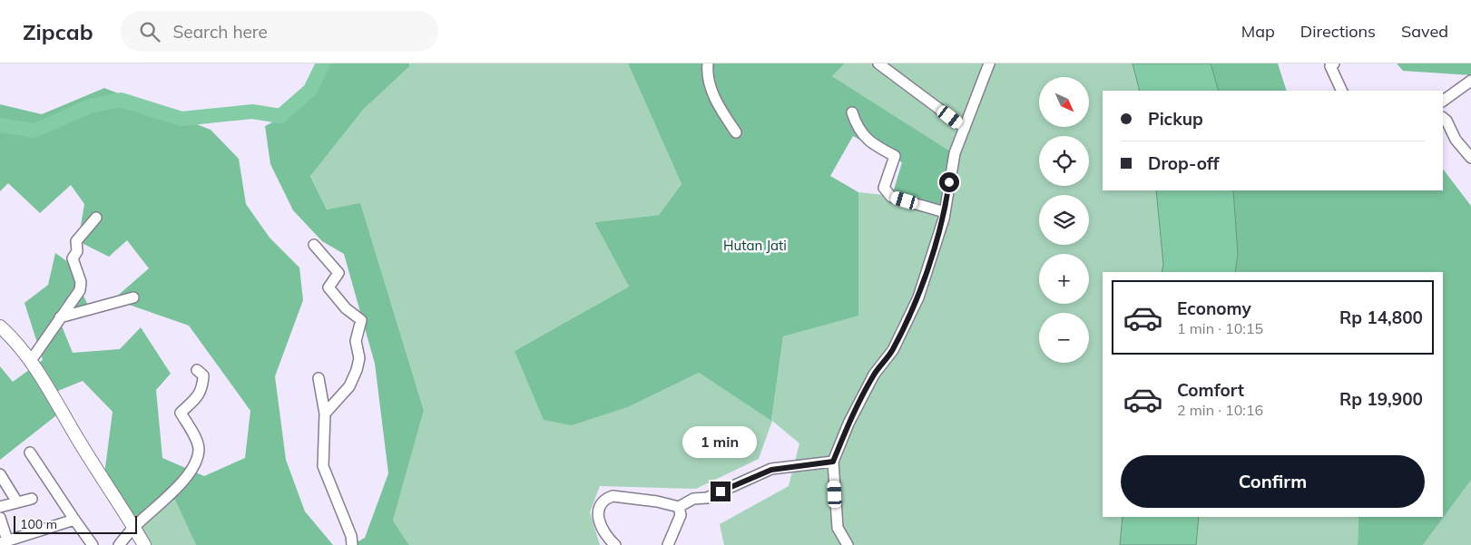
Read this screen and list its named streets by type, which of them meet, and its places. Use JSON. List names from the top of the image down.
{
  "parks": ["Hutan Jati"],
  "scale_bar": "100 m",
  "north": "bottom right",
  "page": {
    "header": "Zipcab",
    "search": "Search here",
    "nav": ["Map", "Directions", "Saved"],
    "map_buttons": ["+", "−"],
    "banner": ["Pickup", "Drop-off"],
    "list": [
      {
        "name": "Economy",
        "note": "1 min · 10:15",
        "value": "Rp 14,800"
      },
      {
        "name": "Comfort",
        "note": "2 min · 10:16",
        "value": "Rp 19,900"
      }
    ],
    "bubble": "1 min",
    "buttons": "Confirm",
    "scale": "100 m"
  }
}
